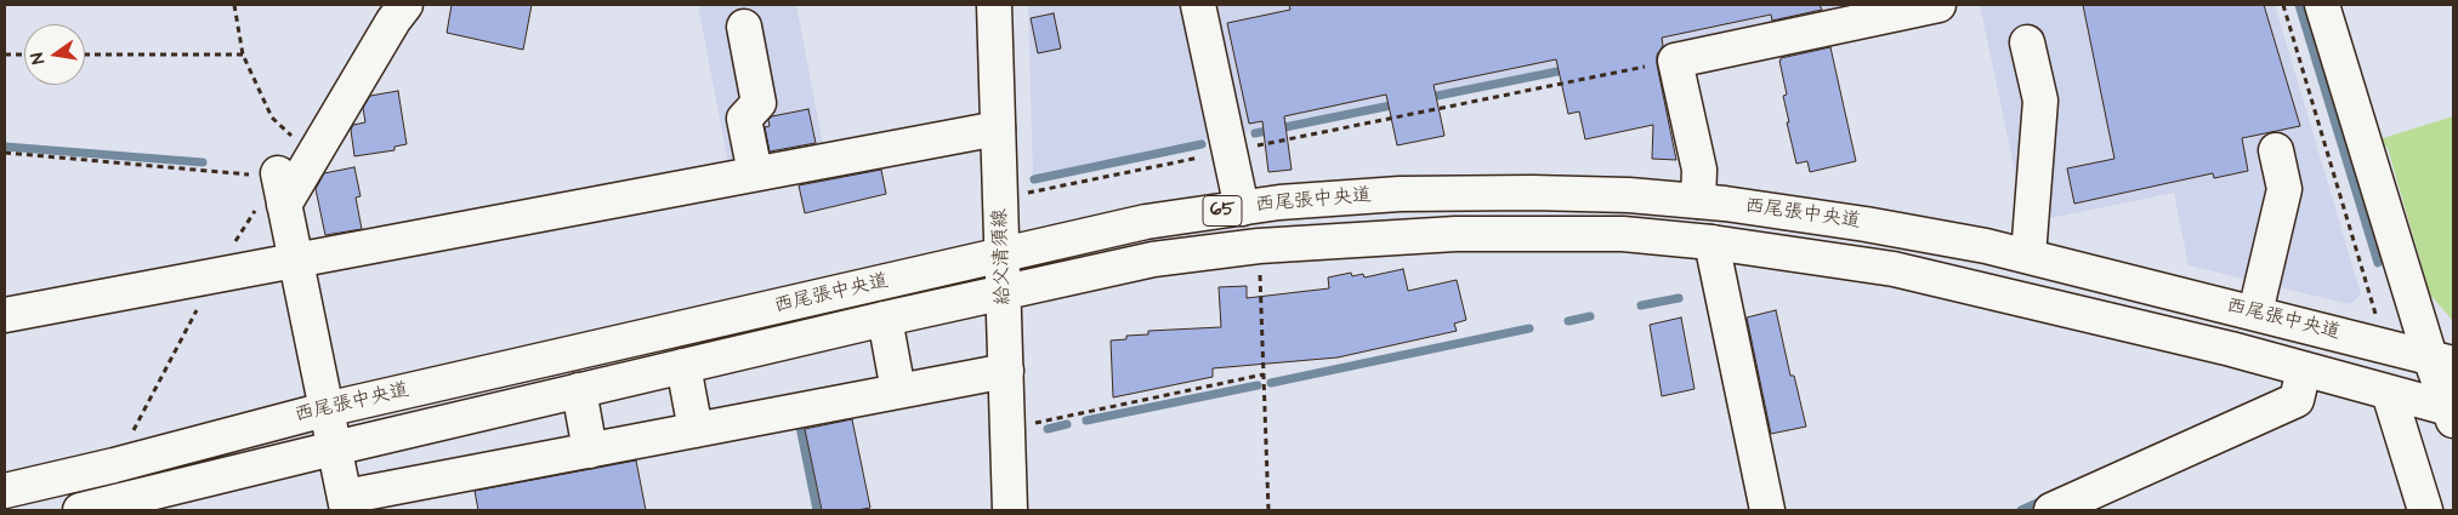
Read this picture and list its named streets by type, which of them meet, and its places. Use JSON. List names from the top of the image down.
{
  "streets": {
    "main road": ["西尾張中央道", "65", "給父清須線"]
  },
  "crossings": [
    ["西尾張中央道", "給父清須線"]
  ],
  "north": "left"
}
